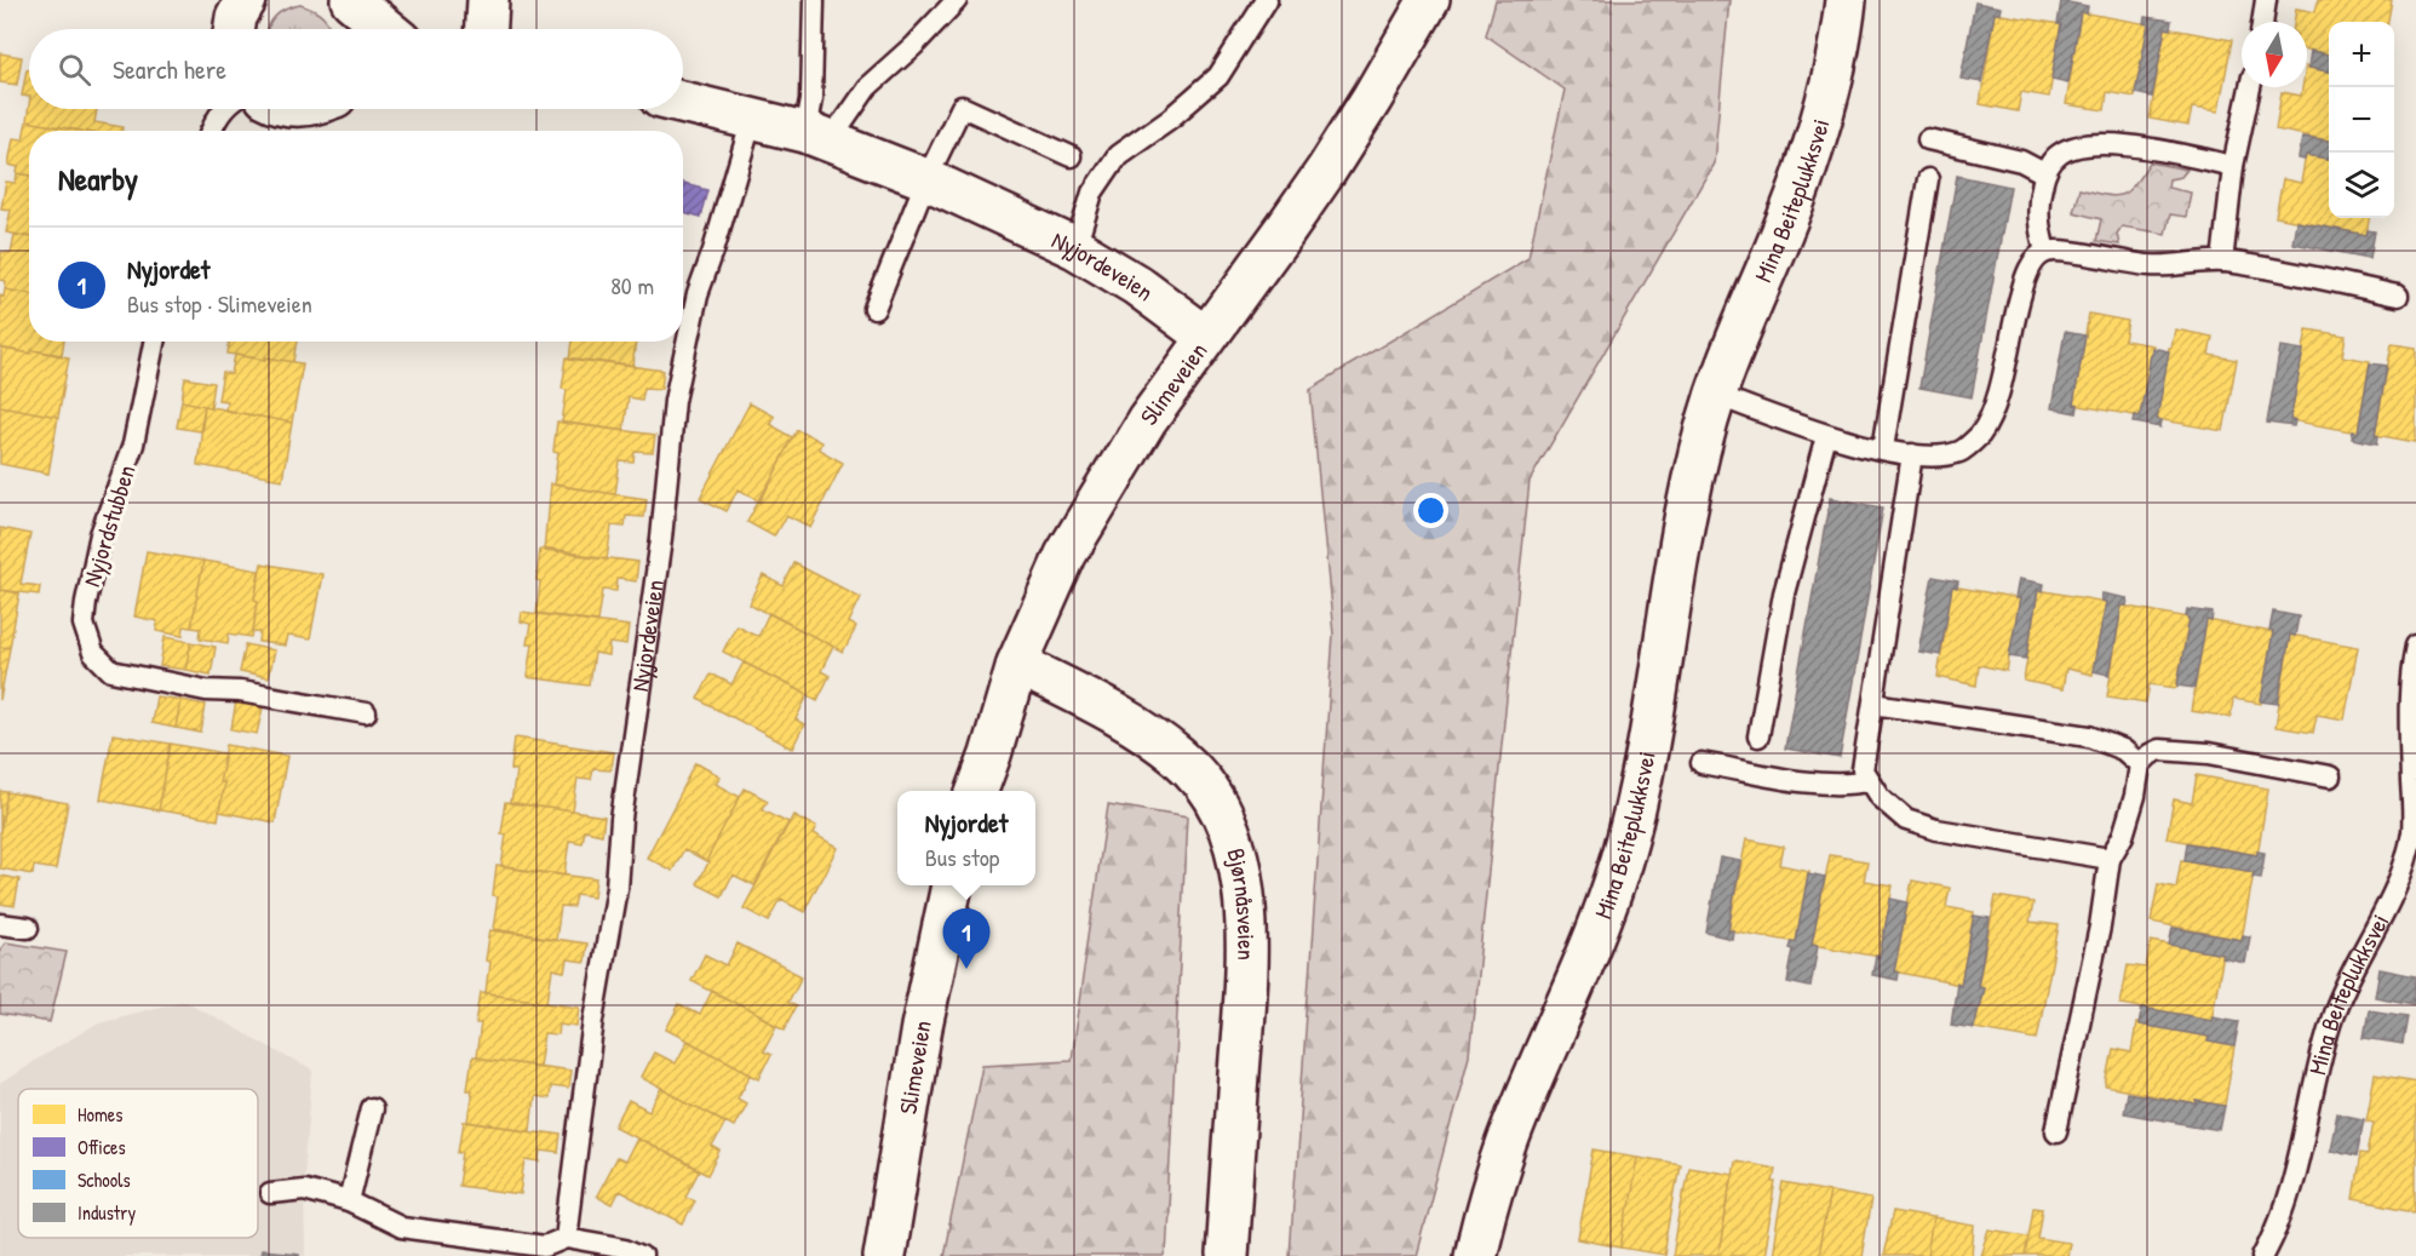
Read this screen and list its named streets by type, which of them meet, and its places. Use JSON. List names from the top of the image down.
{
  "streets": {
    "street": [
      "Mina Beiteplukksvei",
      "Nyjordeveien",
      "Slimeveien",
      "Bjørnåsveien"
    ],
    "lane": ["Nyjordstubben"]
  },
  "crossings": [
    ["Nyjordeveien", "Slimeveien"],
    ["Slimeveien", "Bjørnåsveien"]
  ],
  "legend": [
    "Homes",
    "Offices",
    "Schools",
    "Industry"
  ],
  "north": "bottom",
  "page": {
    "map_buttons": ["+", "−"],
    "search": "Search here",
    "heading": "Nearby",
    "list": [
      {
        "mark": "1",
        "name": "Nyjordet",
        "note": "Bus stop · Slimeveien",
        "value": "80 m"
      }
    ],
    "popup": ["Nyjordet", "Bus stop"],
    "pins": "1"
  }
}
